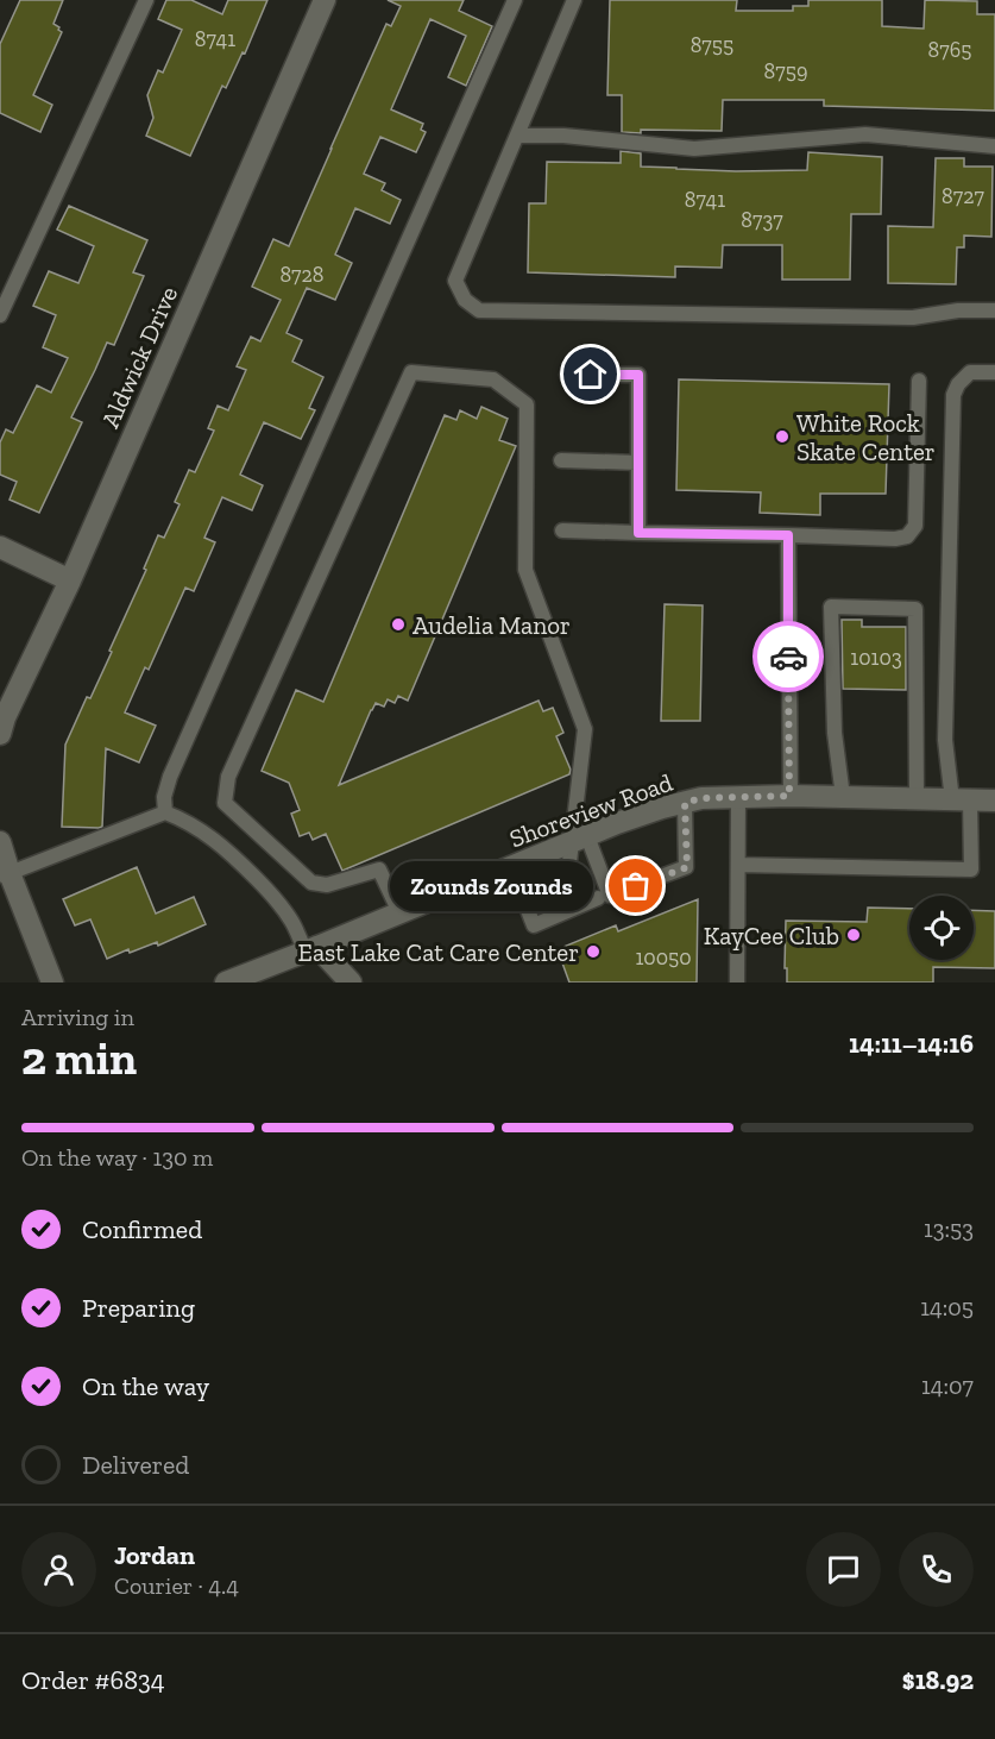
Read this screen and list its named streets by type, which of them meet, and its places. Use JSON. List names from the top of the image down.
{
  "streets": {
    "street": ["Aldwick Drive", "Shoreview Road"]
  },
  "places": [
    "White Rock Skate Center",
    "Audelia Manor",
    "Zounds Zounds",
    "KayCee Club",
    "East Lake Cat Care Center"
  ],
  "house_numbers": [
    "8741",
    "8755",
    "8765",
    "8759",
    "8727",
    "8741",
    "8737",
    "8728",
    "10103",
    "10050"
  ],
  "page": {
    "bubble": "Zounds Zounds",
    "heading": ["2 min", "Arriving in", "14:11–14:16"],
    "panel": [
      "Jordan",
      "Courier · 4.4",
      "Order #6834",
      "$18.92"
    ],
    "bar": "On the way · 130 m",
    "list": [
      ["Confirmed", "13:53"],
      ["Preparing", "14:05"],
      ["On the way", "14:07"],
      "Delivered"
    ]
  }
}
